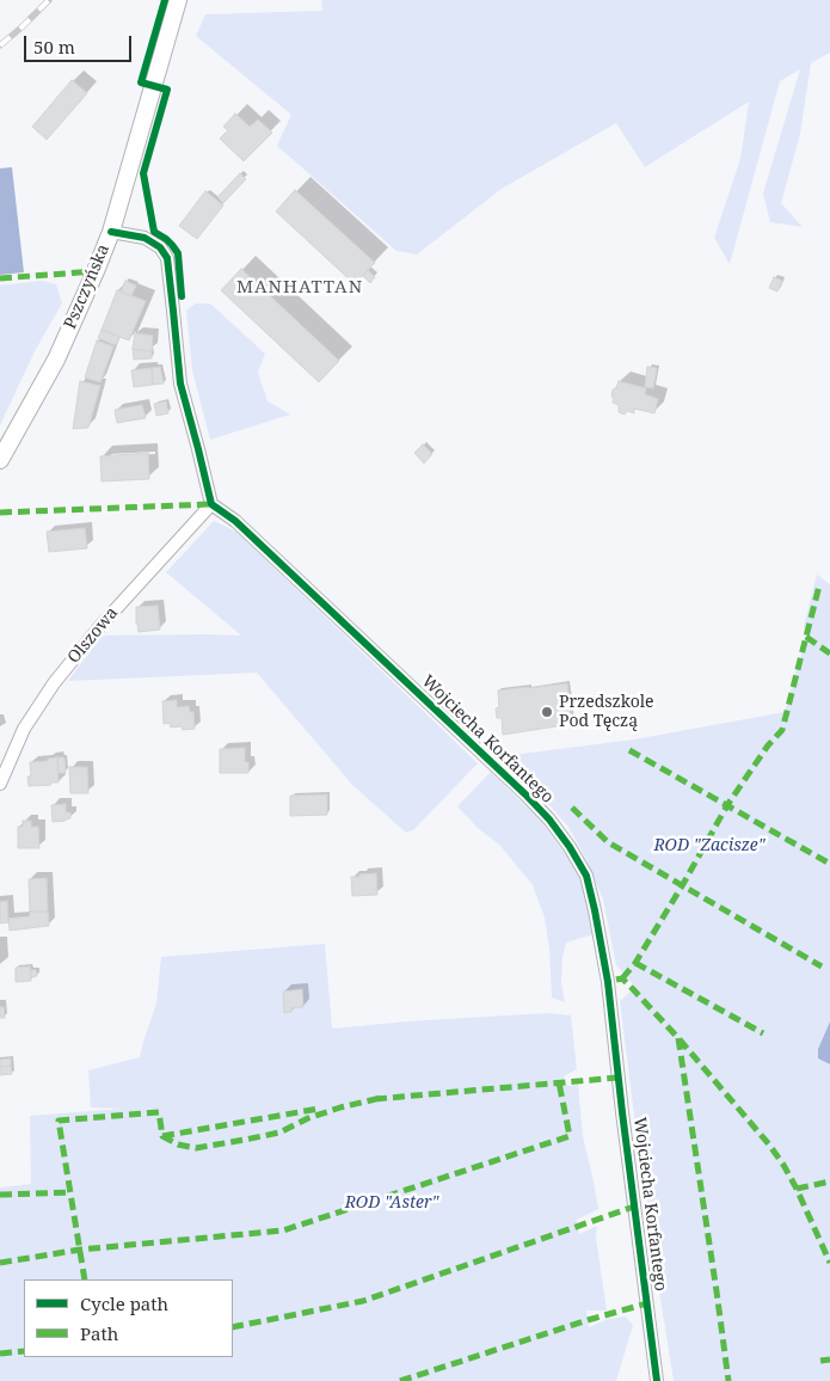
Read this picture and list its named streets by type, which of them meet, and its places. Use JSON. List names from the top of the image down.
{
  "streets": {
    "main road": ["Pszczyńska"],
    "street": ["Olszowa", "Wojciecha Korfantego"]
  },
  "crossings": [
    ["Olszowa", "Wojciecha Korfantego"]
  ],
  "districts": ["MANHATTAN"],
  "parks": ["ROD \"Zacisze\"", "ROD \"Aster\""],
  "places": ["Przedszkole Pod Tęczą"],
  "legend": ["Cycle path", "Path"],
  "scale_bar": "50 m"
}
